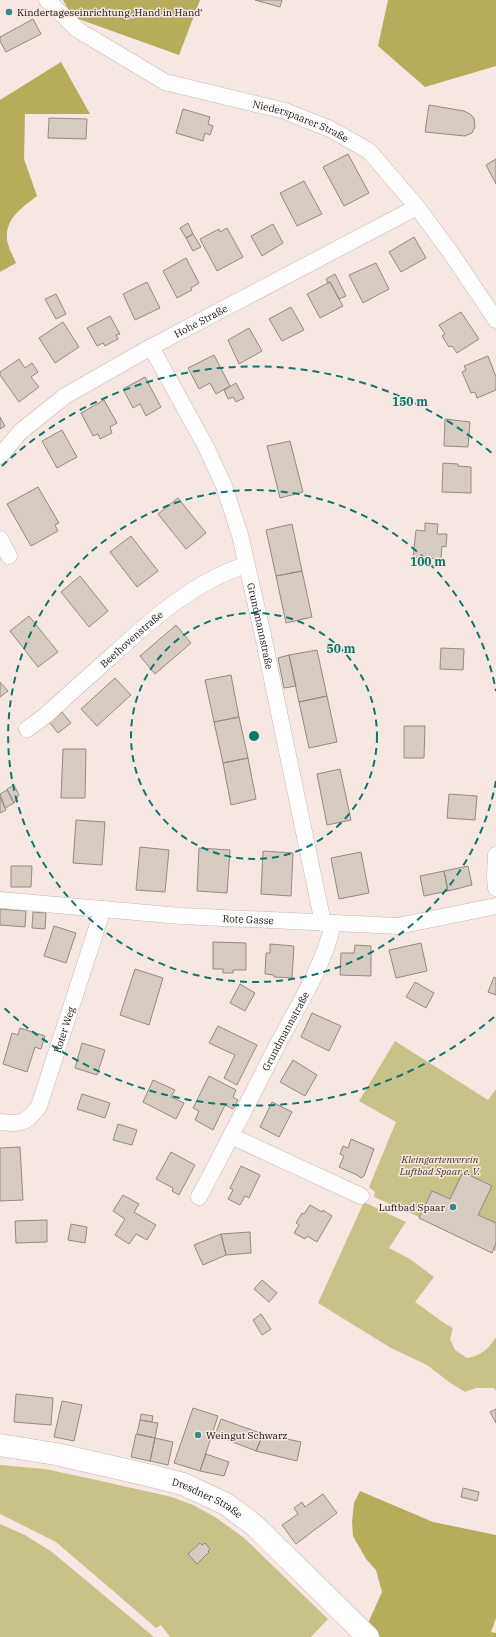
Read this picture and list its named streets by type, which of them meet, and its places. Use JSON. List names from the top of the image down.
{
  "streets": {
    "main road": ["Dresdner Straße"],
    "street": [
      "Niederspaarer Straße",
      "Hohe Straße",
      "Grundmannstraße",
      "Beethovenstraße",
      "Rote Gasse",
      "Roter Weg"
    ]
  },
  "crossings": [
    ["Niederspaarer Straße", "Hohe Straße"],
    ["Hohe Straße", "Grundmannstraße"],
    ["Grundmannstraße", "Beethovenstraße"],
    ["Grundmannstraße", "Rote Gasse"],
    ["Rote Gasse", "Roter Weg"]
  ],
  "parks": ["Kleingartenverein Luftbad Spaar e. V."],
  "places": ["Kindertageseinrichtung ‚Hand in Hand‘", "Luftbad Spaar", "Weingut Schwarz"],
  "rings": ["150 m", "100 m", "50 m"]
}
